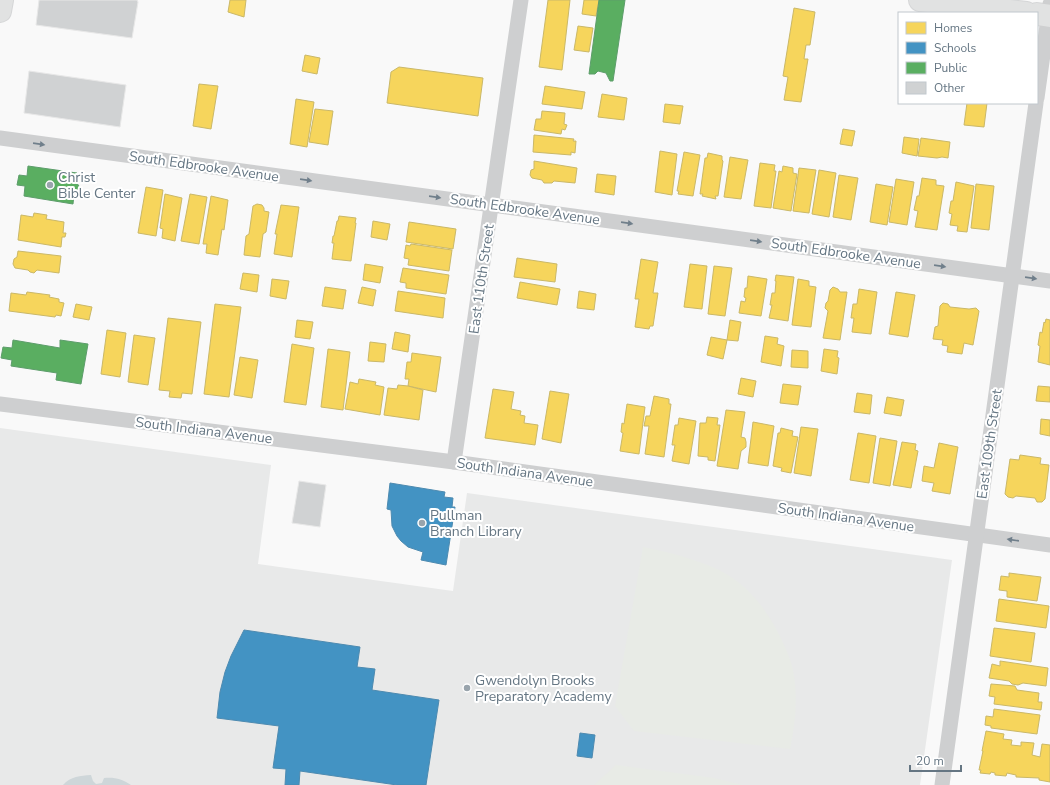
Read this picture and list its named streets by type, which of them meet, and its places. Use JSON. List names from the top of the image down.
{
  "streets": {
    "street": [
      "South Edbrooke Avenue",
      "East 110th Street",
      "South Indiana Avenue",
      "East 109th Street"
    ]
  },
  "crossings": [
    ["South Edbrooke Avenue", "East 110th Street"],
    ["South Edbrooke Avenue", "East 109th Street"],
    ["East 110th Street", "South Indiana Avenue"],
    ["South Indiana Avenue", "East 109th Street"]
  ],
  "one_way": ["South Edbrooke Avenue"],
  "places": ["Christ Bible Center", "Pullman Branch Library", "Gwendolyn Brooks Preparatory Academy"],
  "legend": [
    "Homes",
    "Schools",
    "Public",
    "Other"
  ],
  "scale_bar": "20 m"
}
